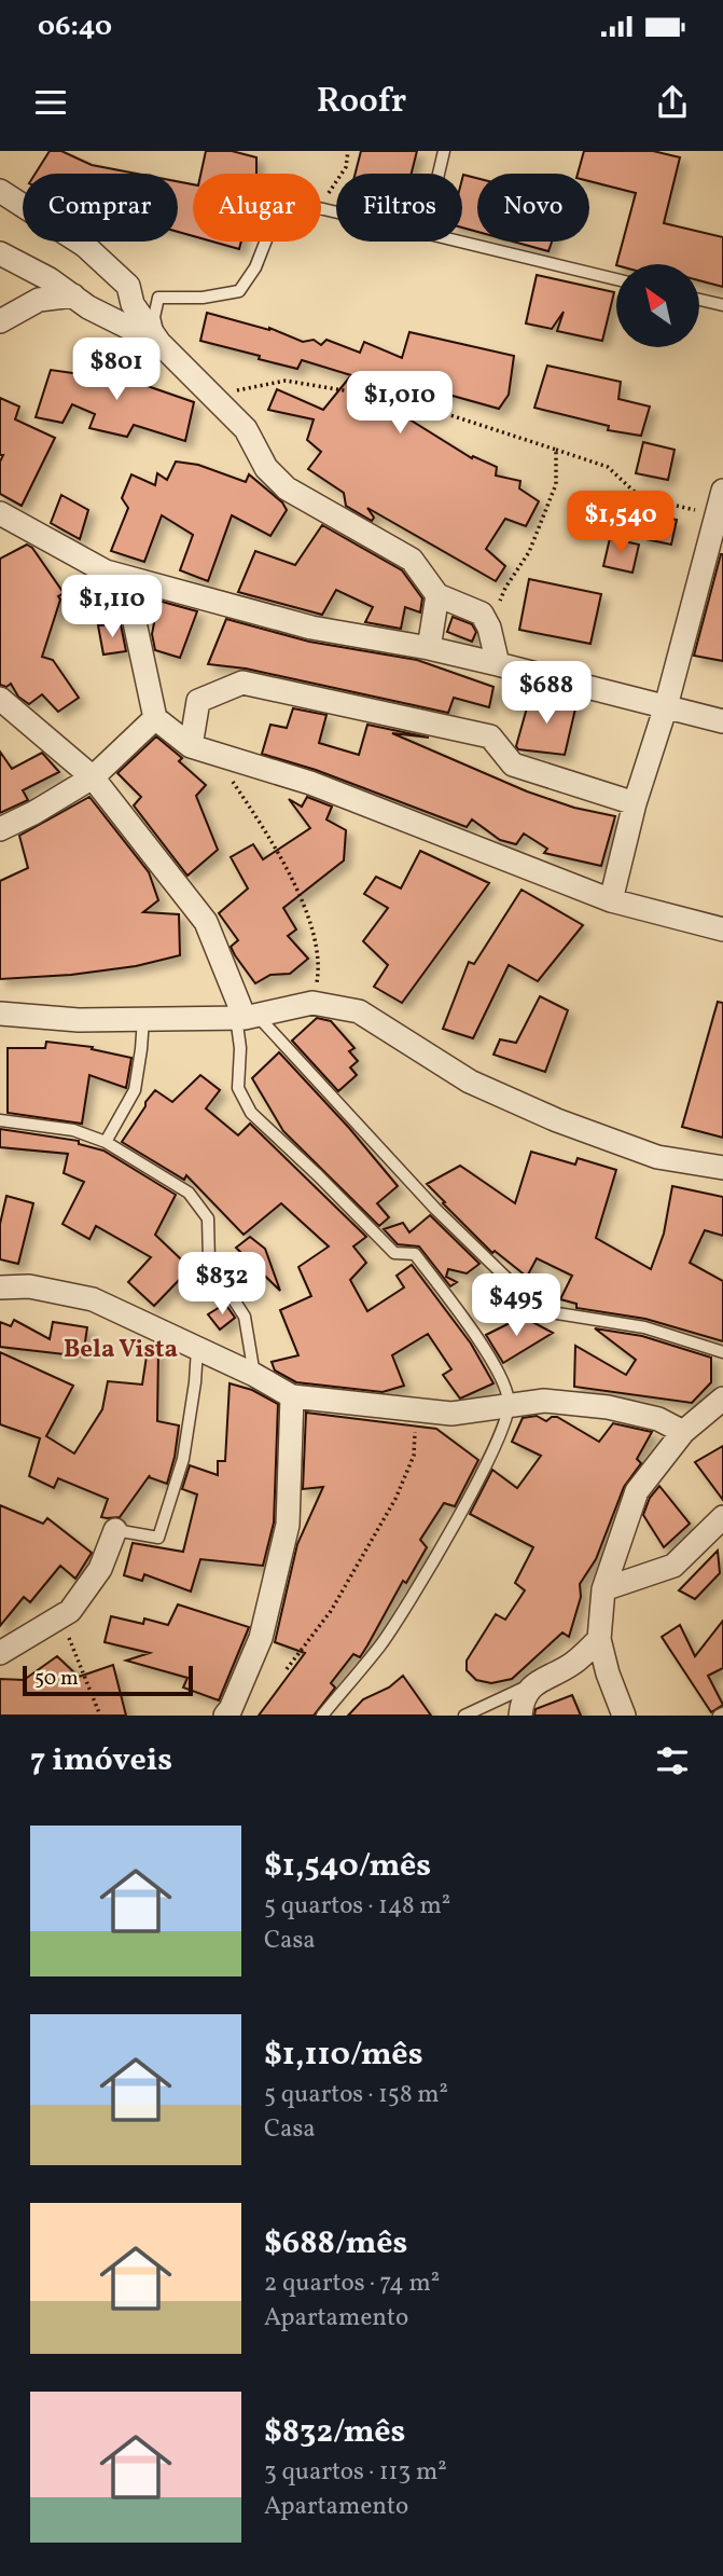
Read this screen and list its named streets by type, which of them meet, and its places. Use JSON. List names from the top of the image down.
{
  "districts": ["Bela Vista"],
  "scale_bar": "50 m",
  "north": "top left",
  "page": {
    "status": "06:40",
    "header": "Roofr",
    "chip": [
      "Comprar",
      "Alugar",
      "Filtros",
      "Novo"
    ],
    "price": [
      "$801",
      "$1,010",
      "$1,540",
      "$1,110",
      "$688",
      "$832",
      "$495"
    ],
    "scale": "50 m",
    "heading": "7 imóveis",
    "list": [
      {
        "name": "$1,540/mês",
        "note": "5 quartos · 148 m² · Casa"
      },
      {
        "name": "$1,110/mês",
        "note": "5 quartos · 158 m² · Casa"
      },
      {
        "name": "$688/mês",
        "note": "2 quartos · 74 m² · Apartamento"
      },
      {
        "name": "$832/mês",
        "note": "3 quartos · 113 m² · Apartamento"
      }
    ]
  }
}
